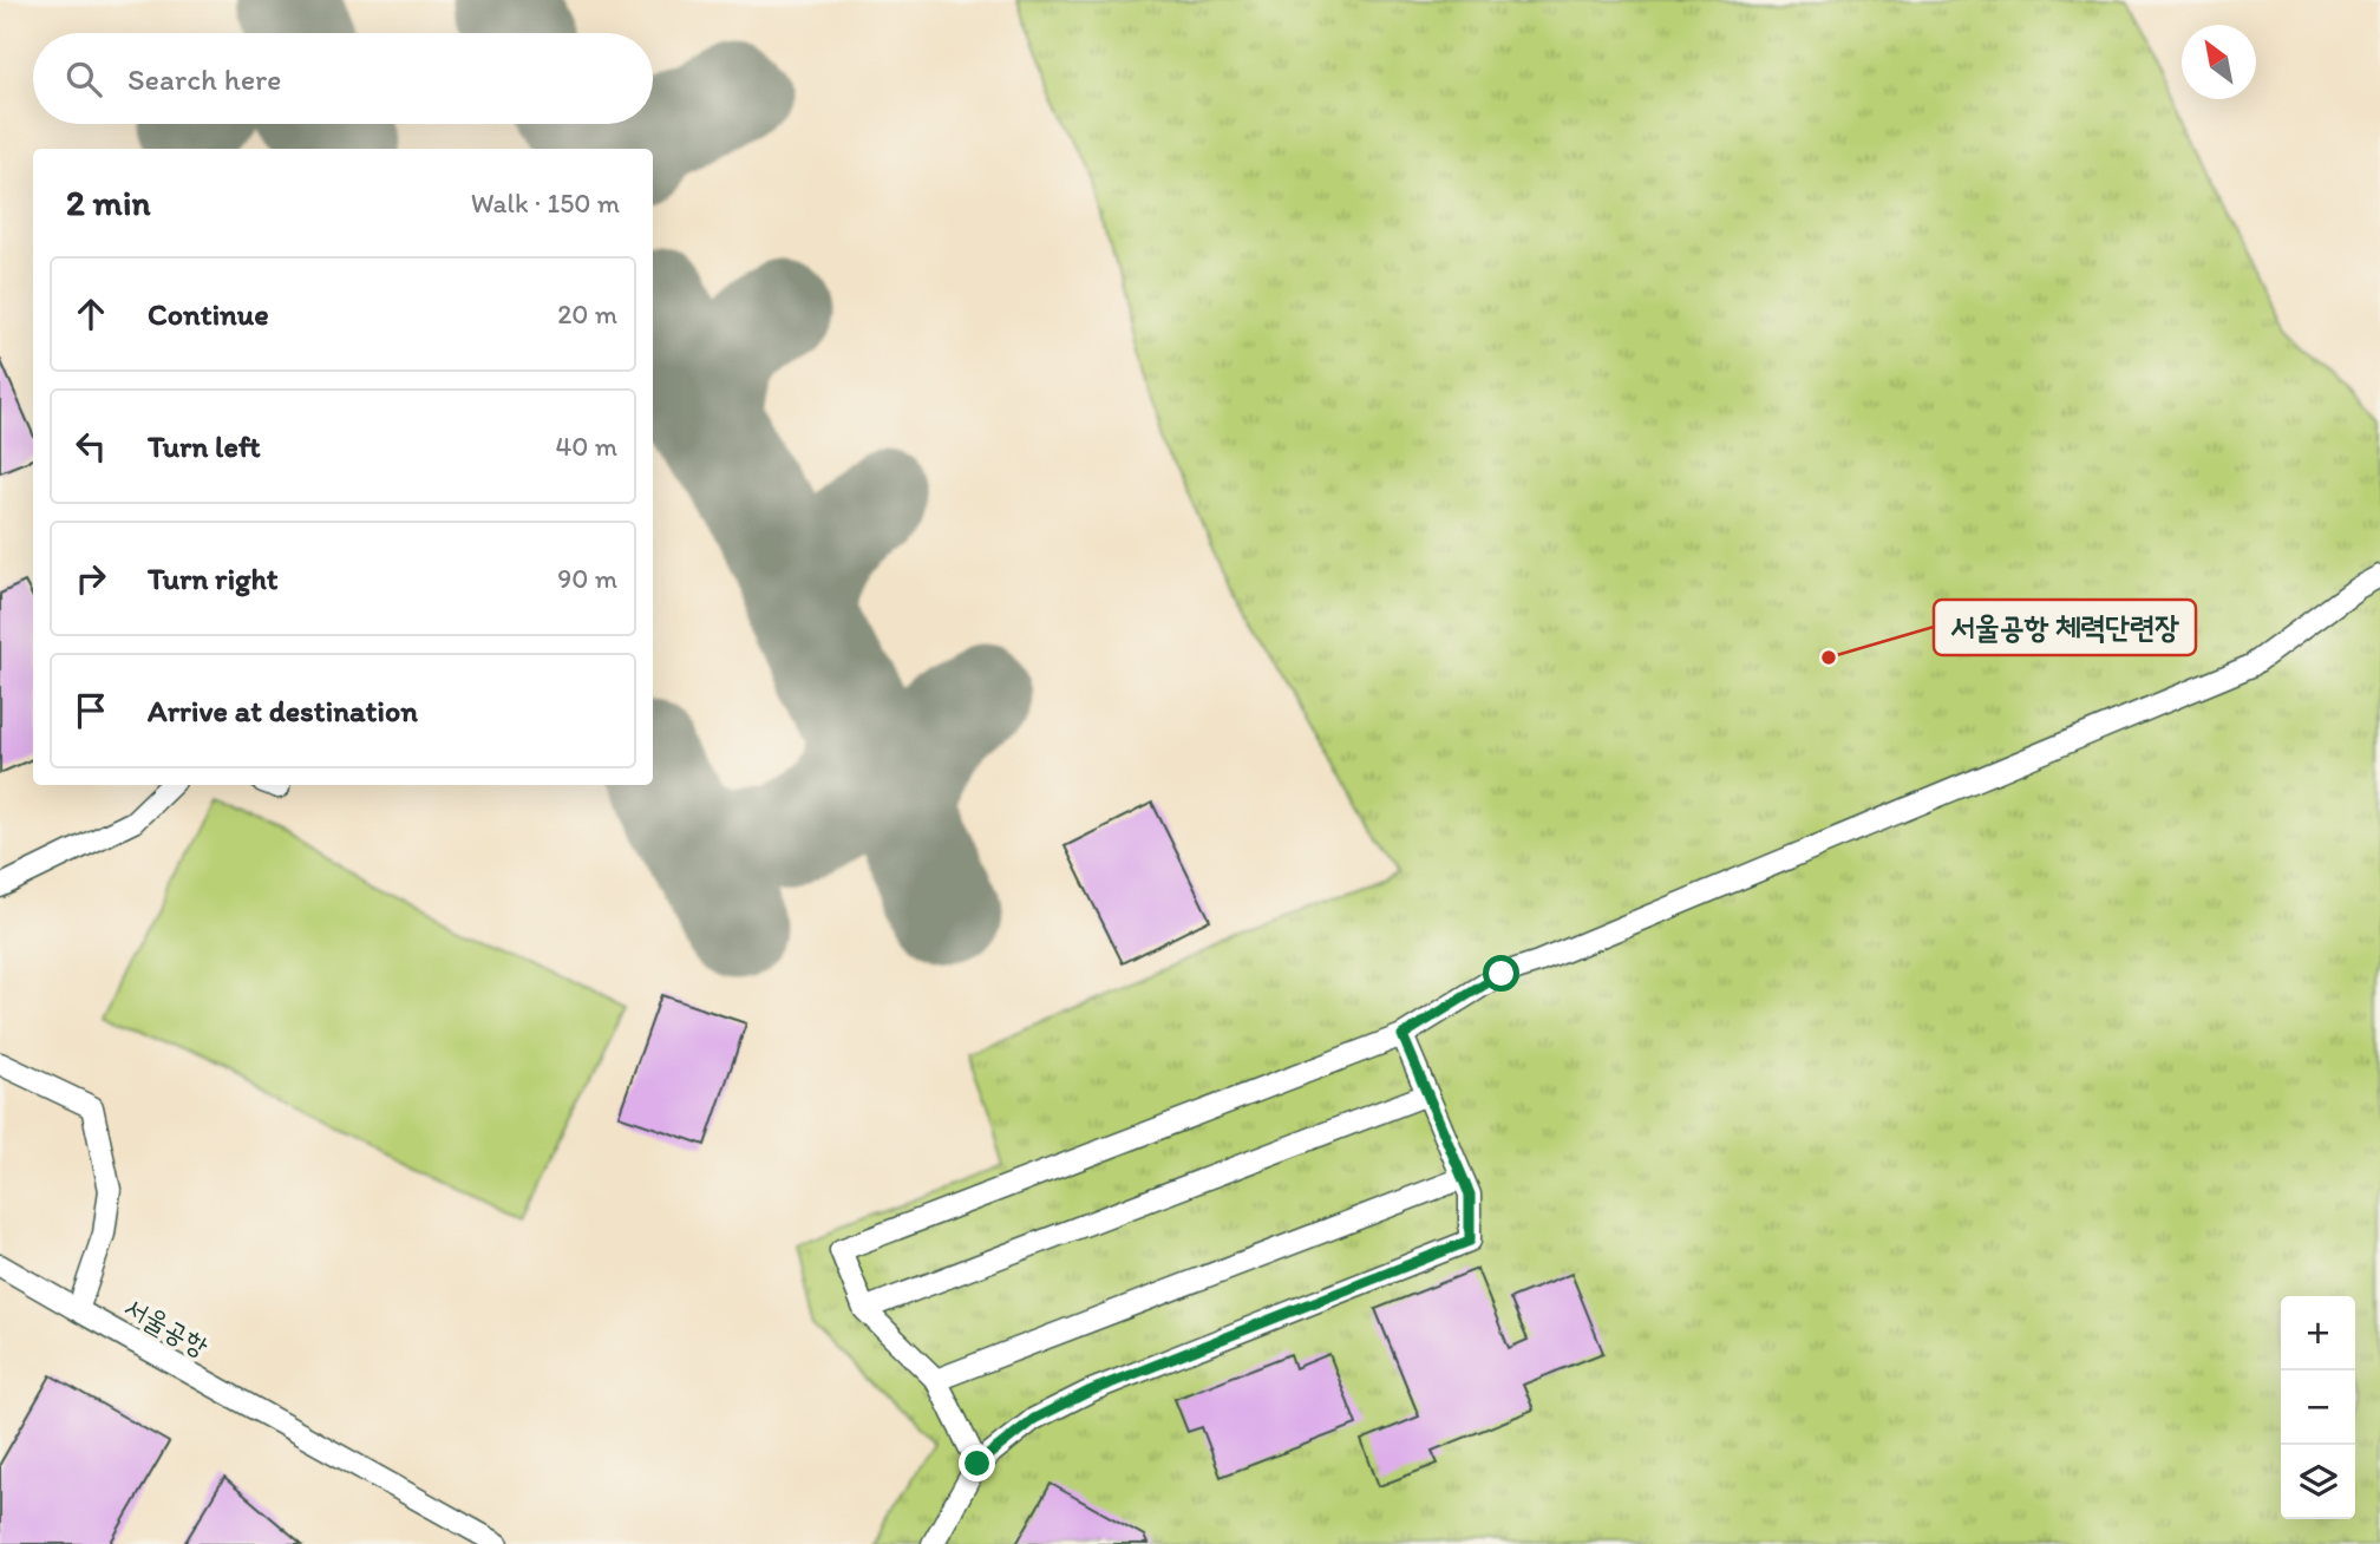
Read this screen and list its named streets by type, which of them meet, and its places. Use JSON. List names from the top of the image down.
{
  "streets": {
    "lane": ["서울공항"]
  },
  "places": ["서울공항 체력단련장"],
  "north": "top left",
  "page": {
    "search": "Search here",
    "heading": ["2 min", "Walk · 150 m"],
    "list": [
      ["Continue", "20 m"],
      ["Turn left", "40 m"],
      ["Turn right", "90 m"],
      "Arrive at destination"
    ],
    "map_buttons": ["+", "−"]
  }
}
